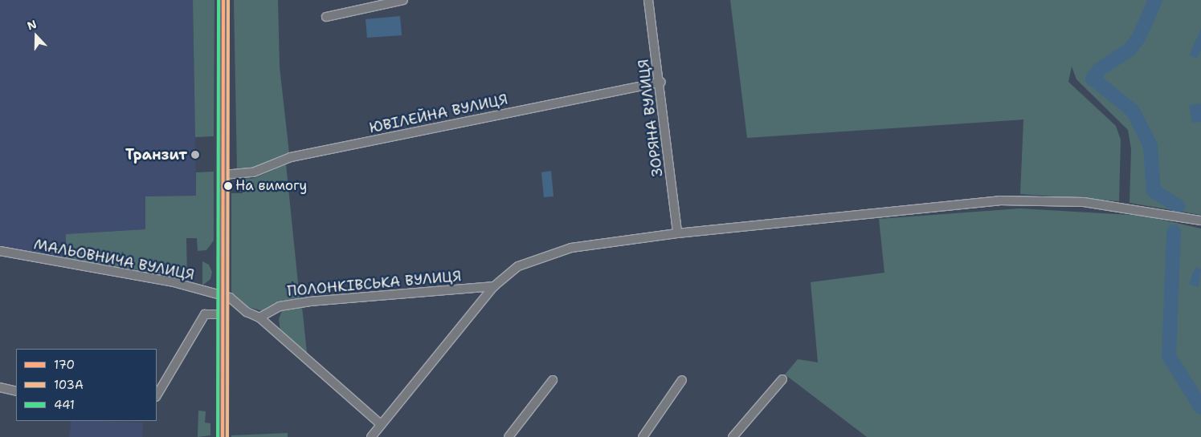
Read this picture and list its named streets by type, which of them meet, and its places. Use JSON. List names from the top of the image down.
{
  "streets": {
    "street": [
      "ЮВІЛЕЙНА ВУЛИЦЯ",
      "ЗОРЯНА ВУЛИЦЯ",
      "МАЛЬОВНИЧА ВУЛИЦЯ",
      "ПОЛОНКІВСЬКА ВУЛИЦЯ"
    ]
  },
  "crossings": [
    ["ЮВІЛЕЙНА ВУЛИЦЯ", "ЗОРЯНА ВУЛИЦЯ"],
    ["МАЛЬОВНИЧА ВУЛИЦЯ", "ПОЛОНКІВСЬКА ВУЛИЦЯ"]
  ],
  "places": ["Транзит", "На вимогу"],
  "lines": ["transit line 170", "transit line 103А", "transit line 441"],
  "legend": ["170", "103А", "441"],
  "north": "top"
}
